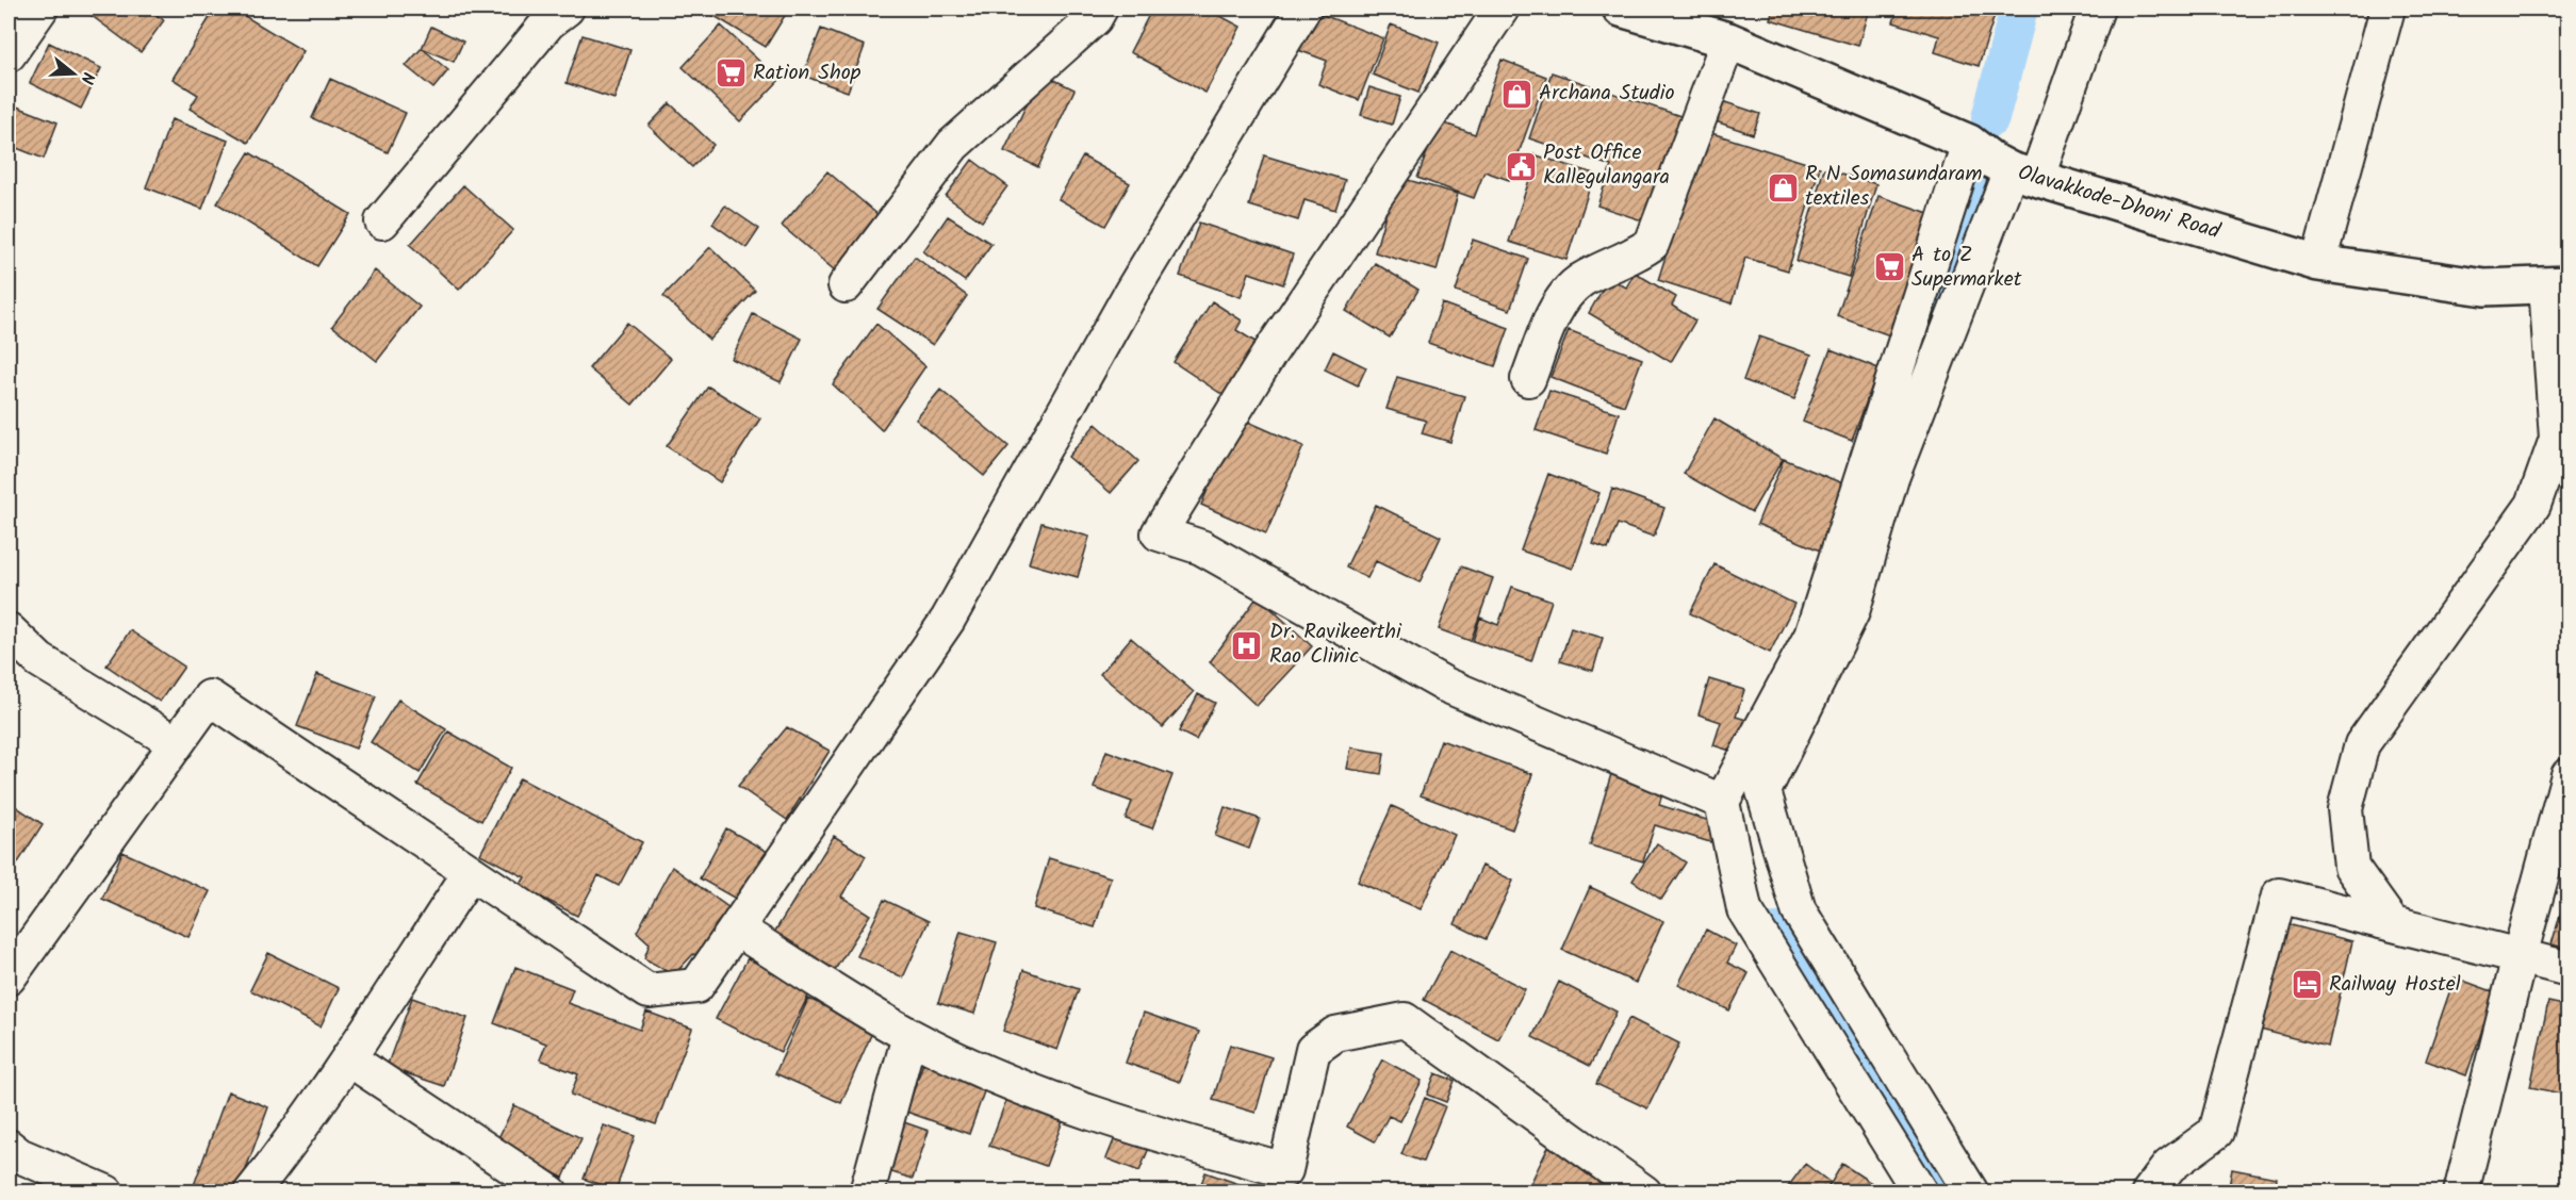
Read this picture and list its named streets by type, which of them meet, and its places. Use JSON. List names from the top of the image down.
{
  "streets": {
    "main road": ["Olavakkode-Dhoni Road"]
  },
  "places": {
    "supermarket": ["Ration Shop", "A to Z Supermarket"],
    "shop": ["Archana Studio", "R N Somasundaram textiles"],
    "public building": ["Post Office Kallegulangara"],
    "hospital": ["Dr. Ravikeerthi Rao Clinic"],
    "hotel": ["Railway Hostel"]
  },
  "north": "right"
}
